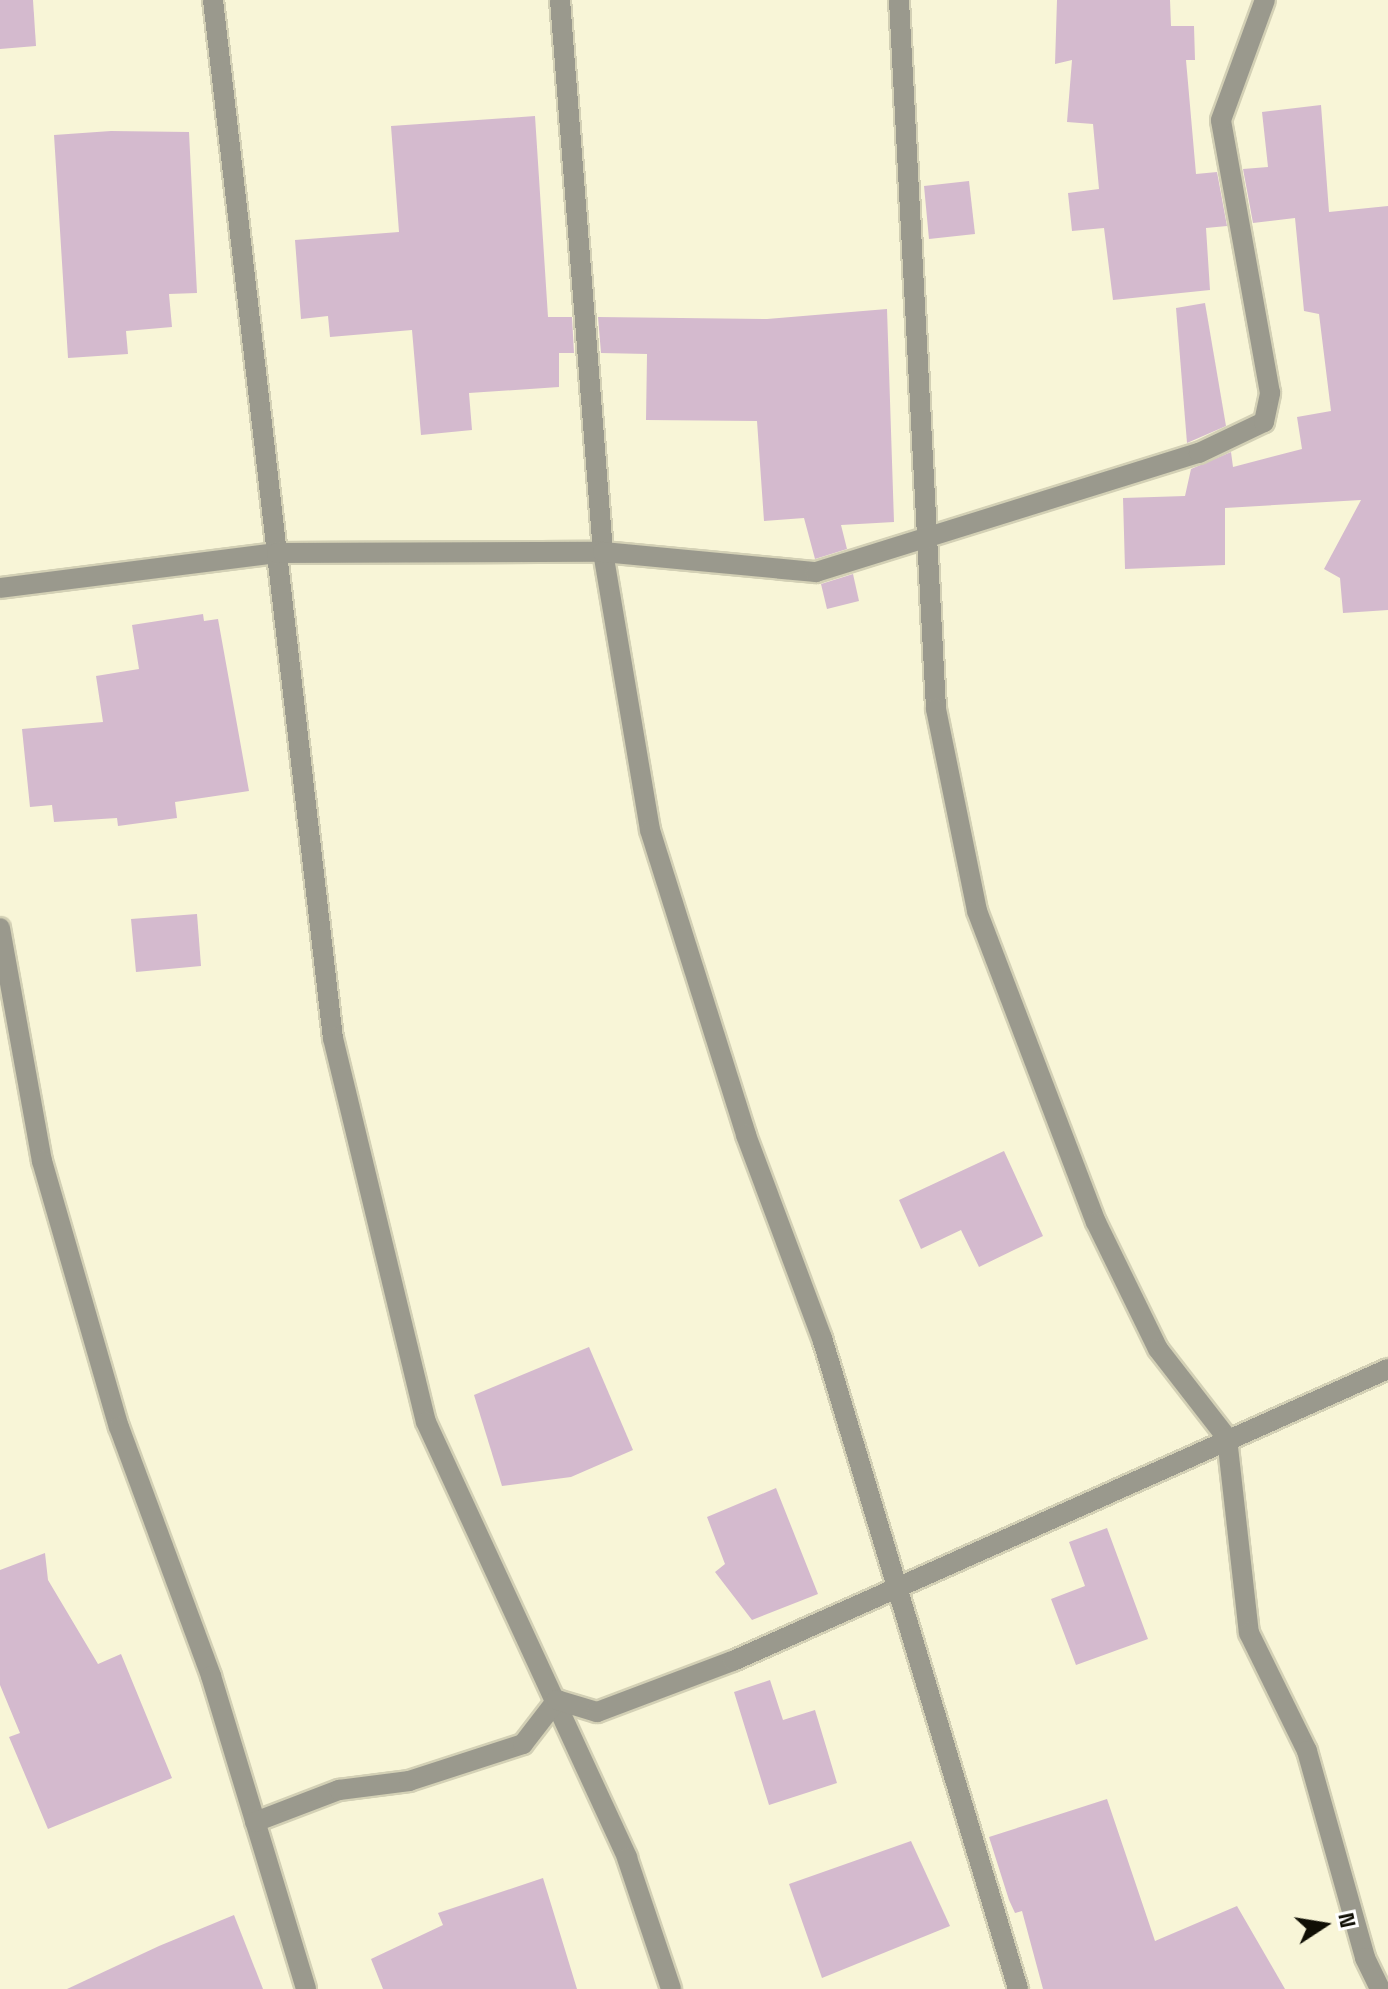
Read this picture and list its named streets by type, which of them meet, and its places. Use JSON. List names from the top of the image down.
{
  "north": "right"
}
